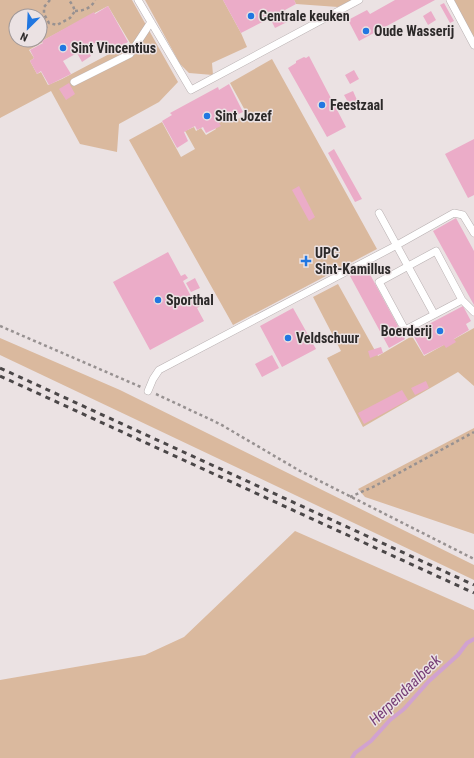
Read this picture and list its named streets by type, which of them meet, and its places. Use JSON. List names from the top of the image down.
{
  "water": ["Herpendaalbeek"],
  "places": {
    "other": [
      "Centrale keuken",
      "Oude Wasserij",
      "Sint Vincentius",
      "Feestzaal",
      "Sint Jozef",
      "Sporthal",
      "Boerderij",
      "Veldschuur"
    ],
    "health": ["UPC Sint-Kamillus"]
  },
  "north": "bottom left"
}
